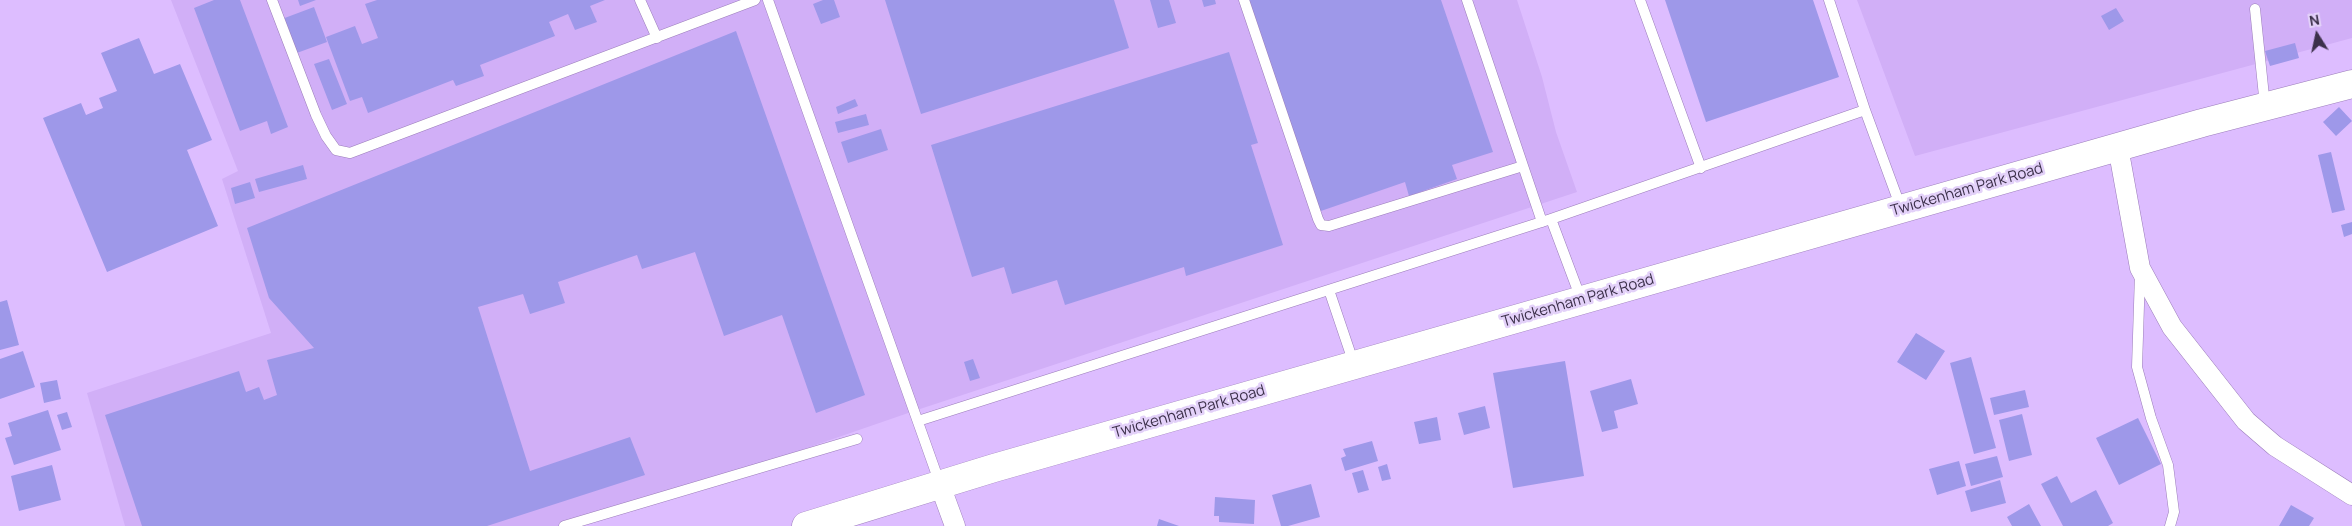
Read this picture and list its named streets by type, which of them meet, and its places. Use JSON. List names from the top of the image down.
{
  "streets": {
    "main road": ["Twickenham Park Road"]
  },
  "north": "top"
}
